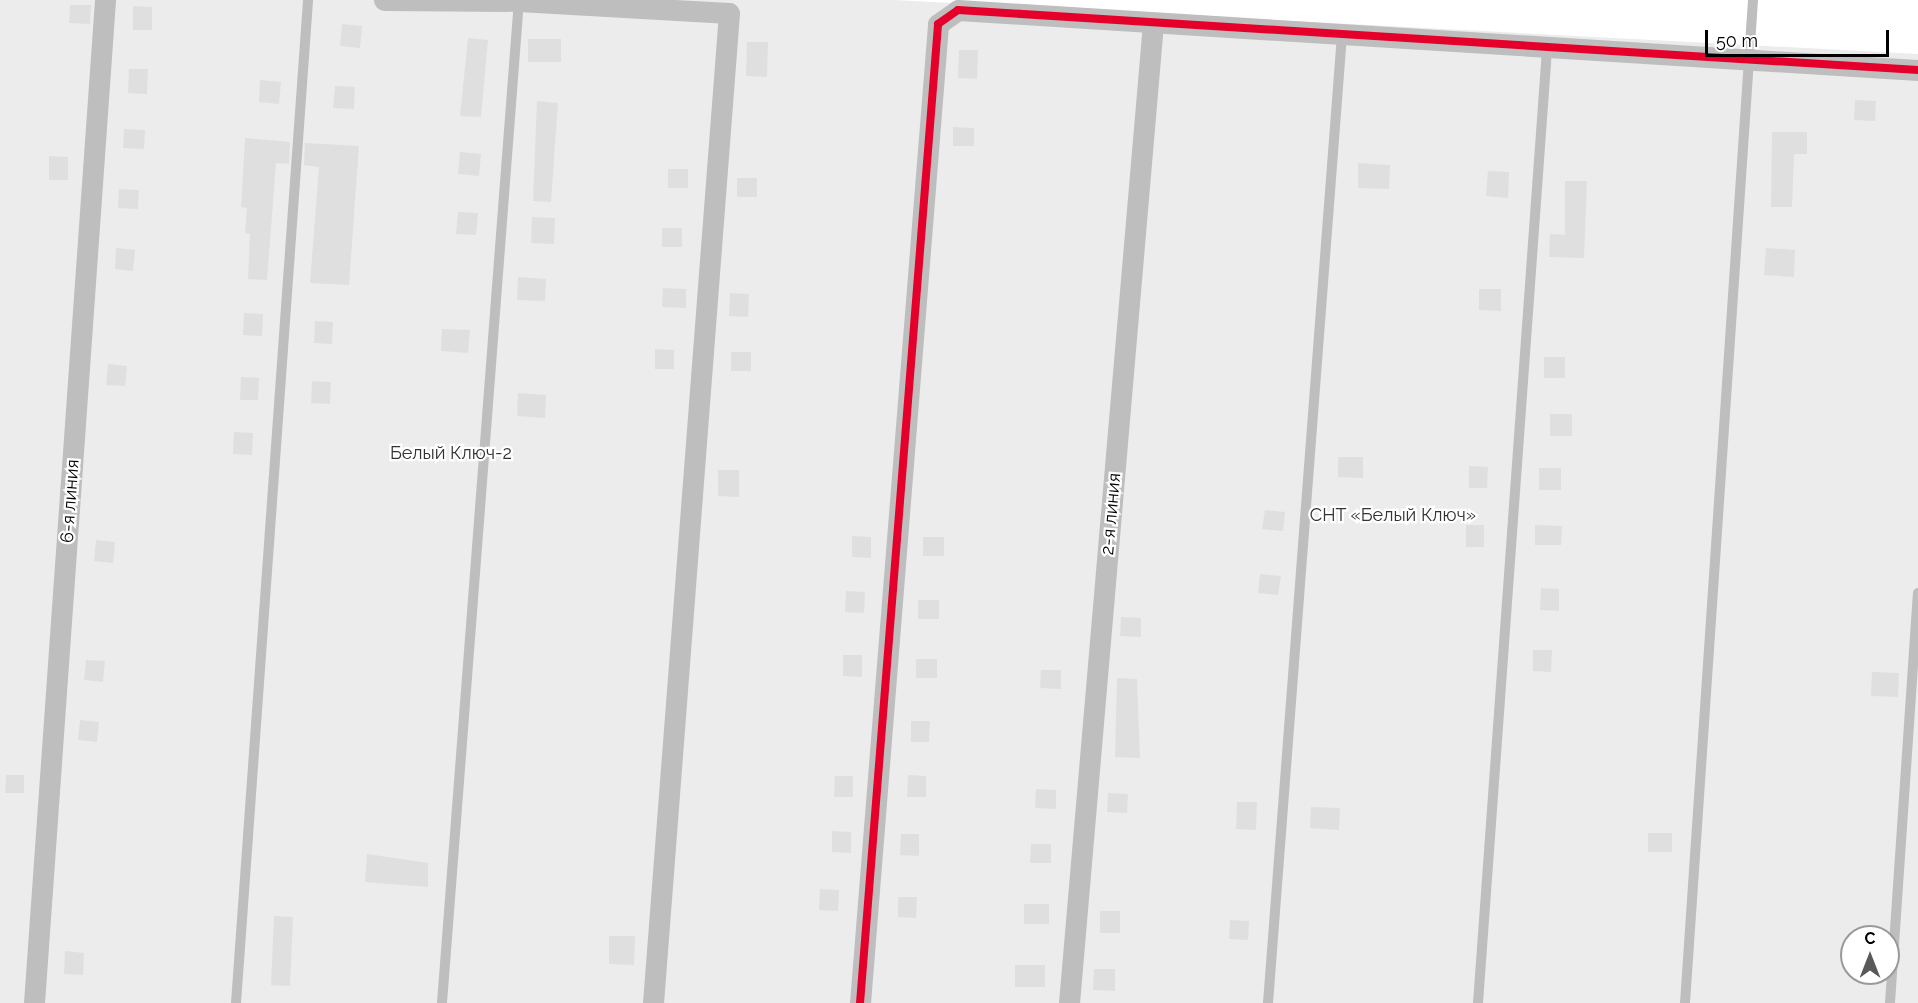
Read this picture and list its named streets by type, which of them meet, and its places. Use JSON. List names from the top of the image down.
{
  "streets": {
    "street": ["6-я линия", "2-я линия"]
  },
  "parks": ["Белый Ключ-2", "СНТ «Белый Ключ»"],
  "scale_bar": "50 m",
  "north": "top"
}
